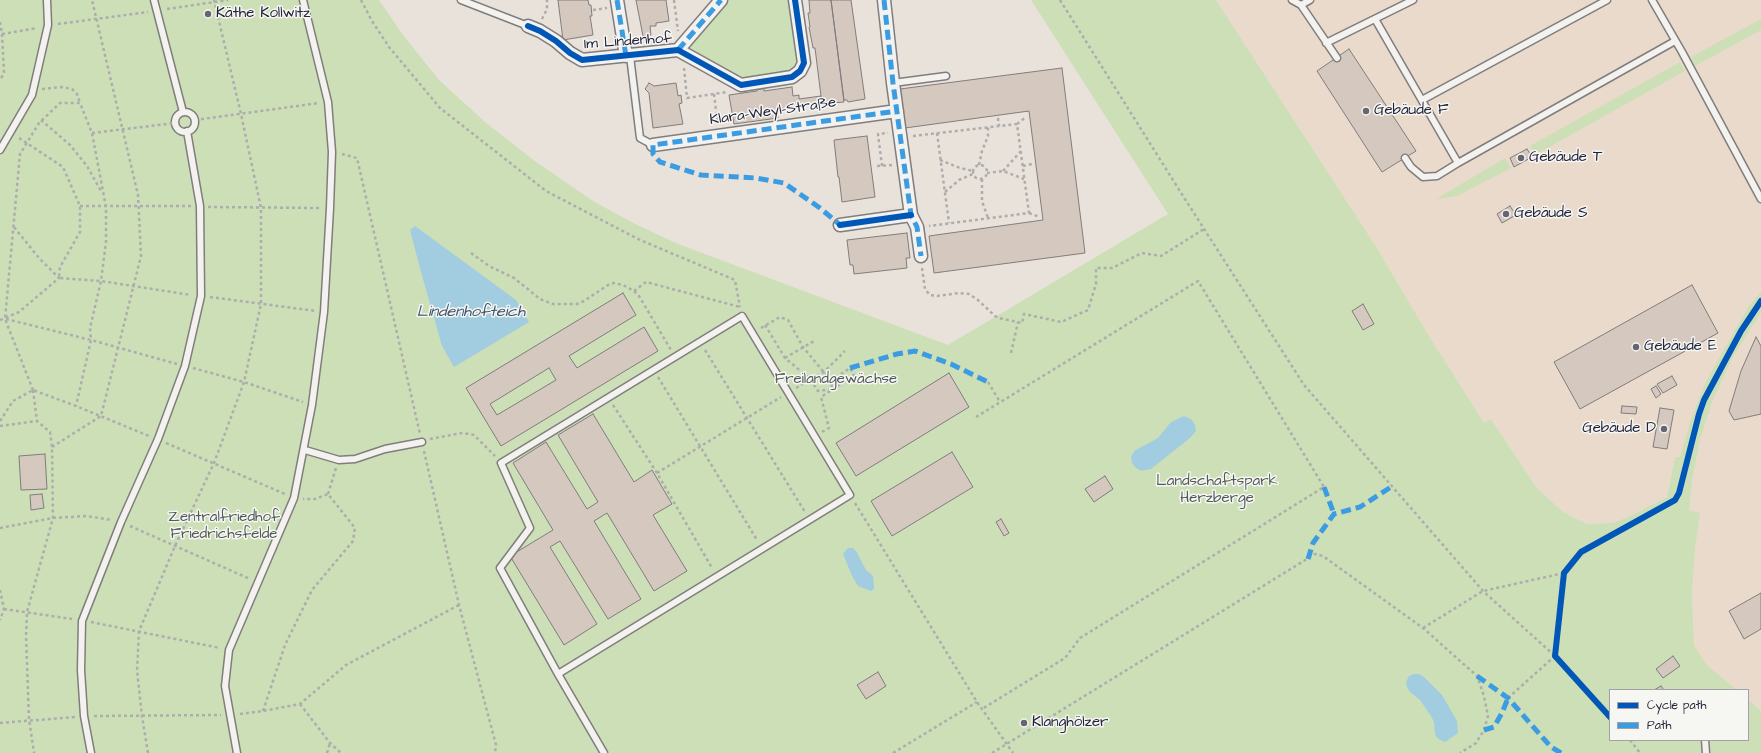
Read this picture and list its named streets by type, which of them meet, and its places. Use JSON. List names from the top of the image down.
{
  "streets": {
    "street": ["Im Lindenhof", "Klara-Weyl-Straße"]
  },
  "water": ["Lindenhofteich"],
  "parks": ["Freilandgewächse", "Landschaftspark Herzberge", "Zentralfriedhof Friedrichsfelde"],
  "places": [
    "Käthe Kollwitz",
    "Gebäude F",
    "Gebäude T",
    "Gebäude S",
    "Gebäude E",
    "Gebäude D",
    "Klanghölzer"
  ],
  "legend": ["Cycle path", "Path"]
}
